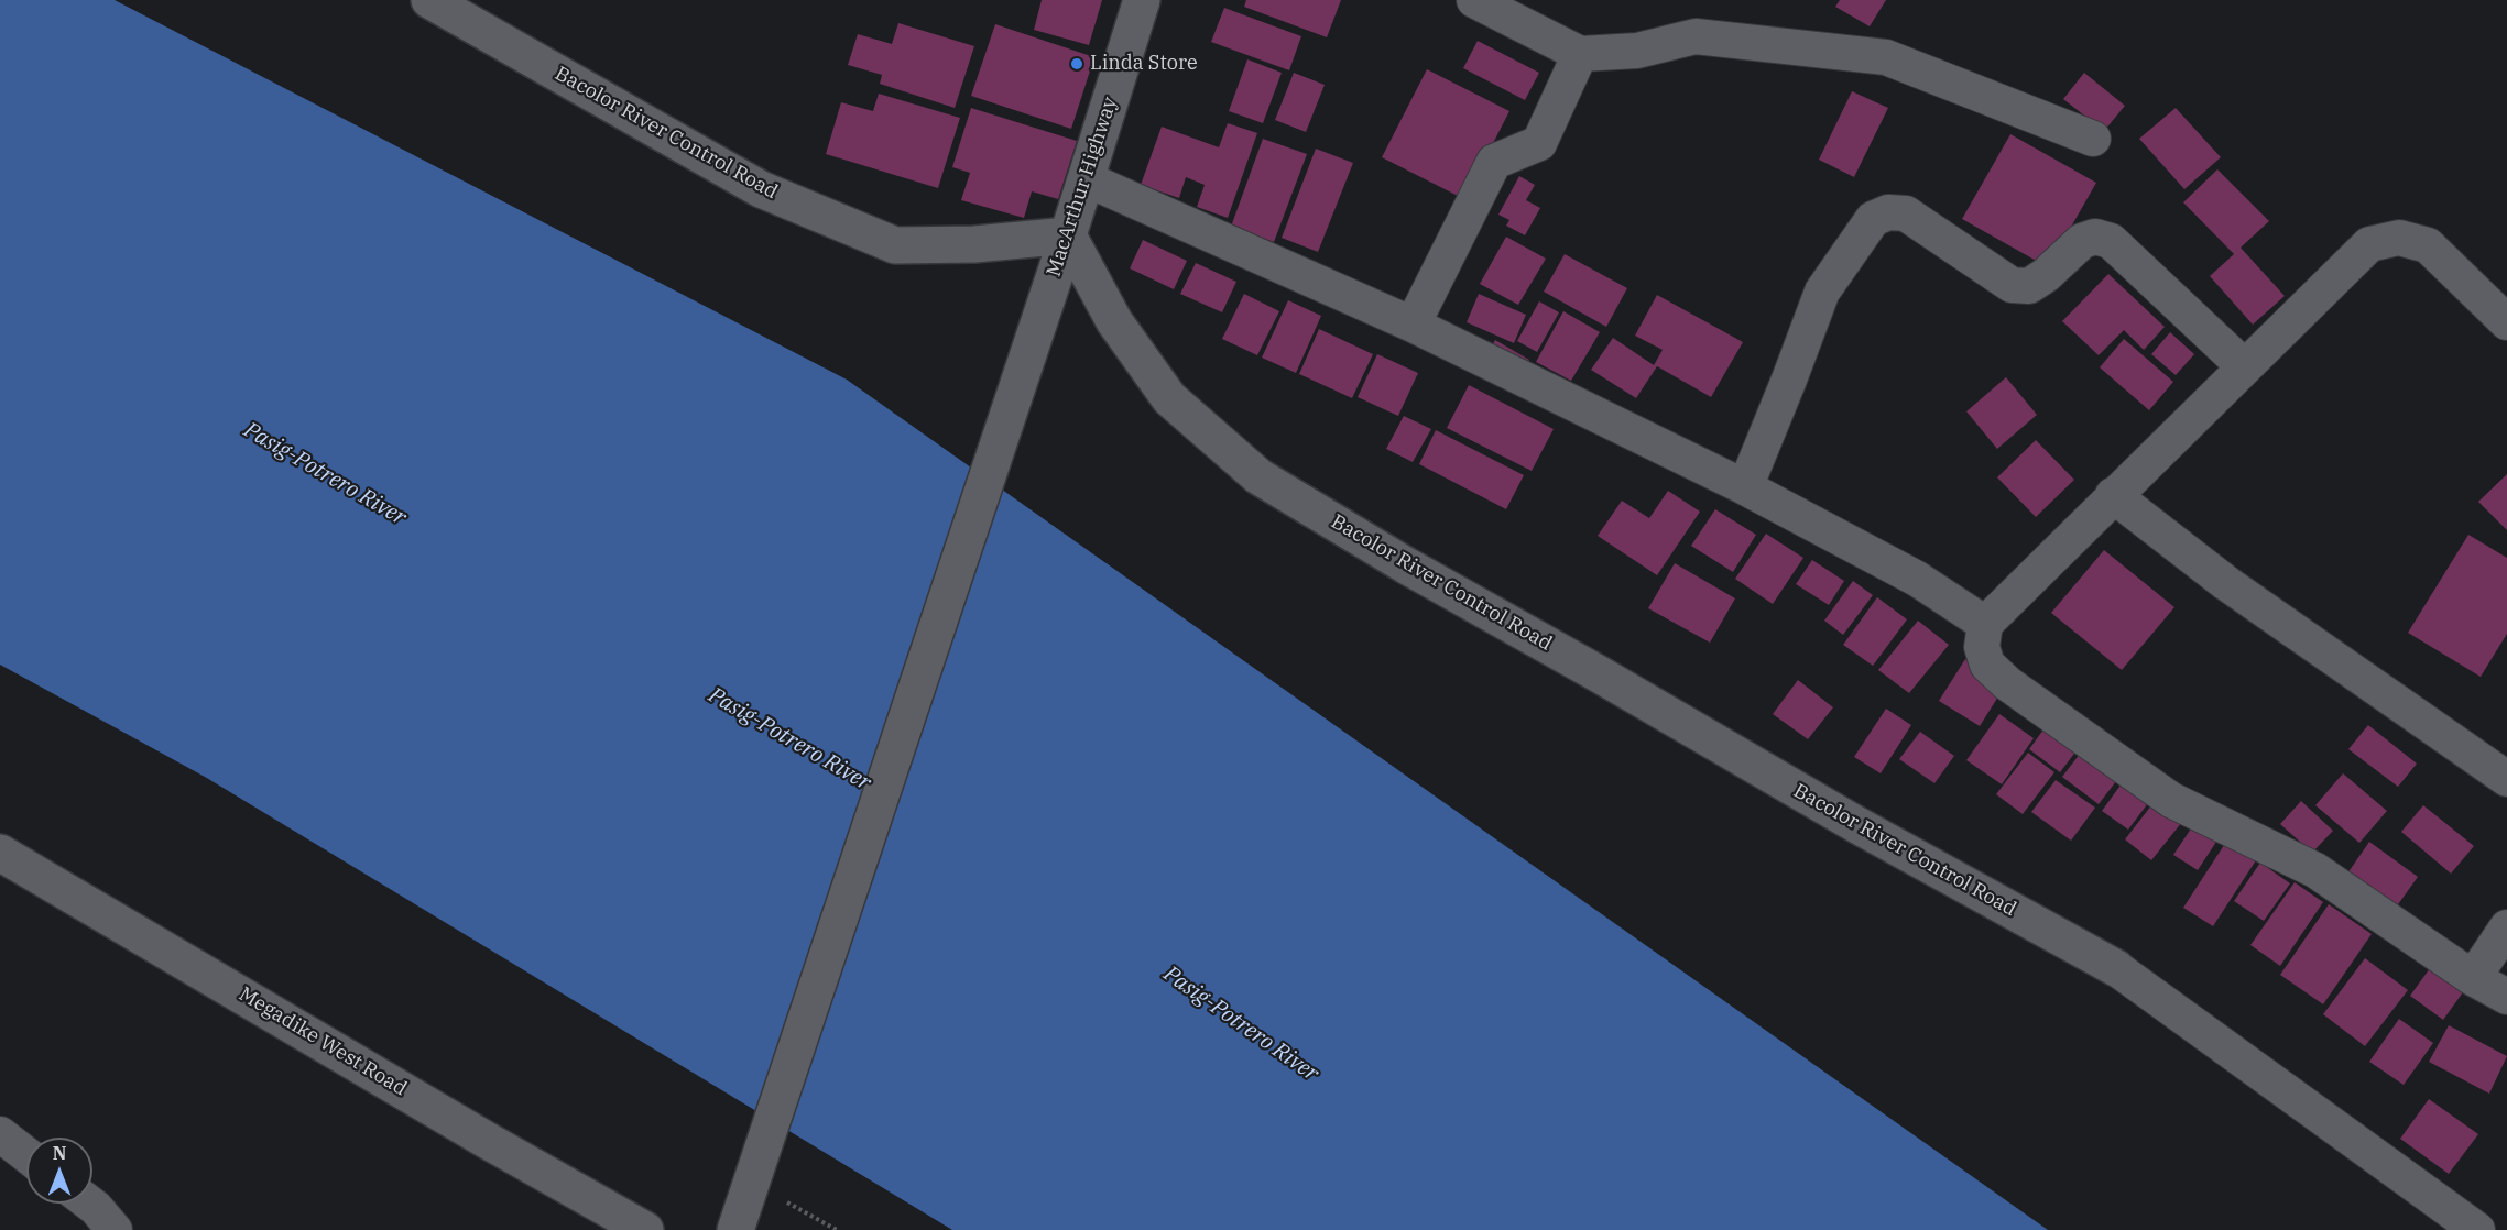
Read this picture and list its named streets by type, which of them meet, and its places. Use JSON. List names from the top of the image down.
{
  "streets": {
    "street": ["Bacolor River Control Road", "MacArthur Highway", "Megadike West Road"]
  },
  "crossings": [
    ["Bacolor River Control Road", "MacArthur Highway"]
  ],
  "water": ["Pasig-Potrero River"],
  "places": ["Linda Store"],
  "north": "top"
}
